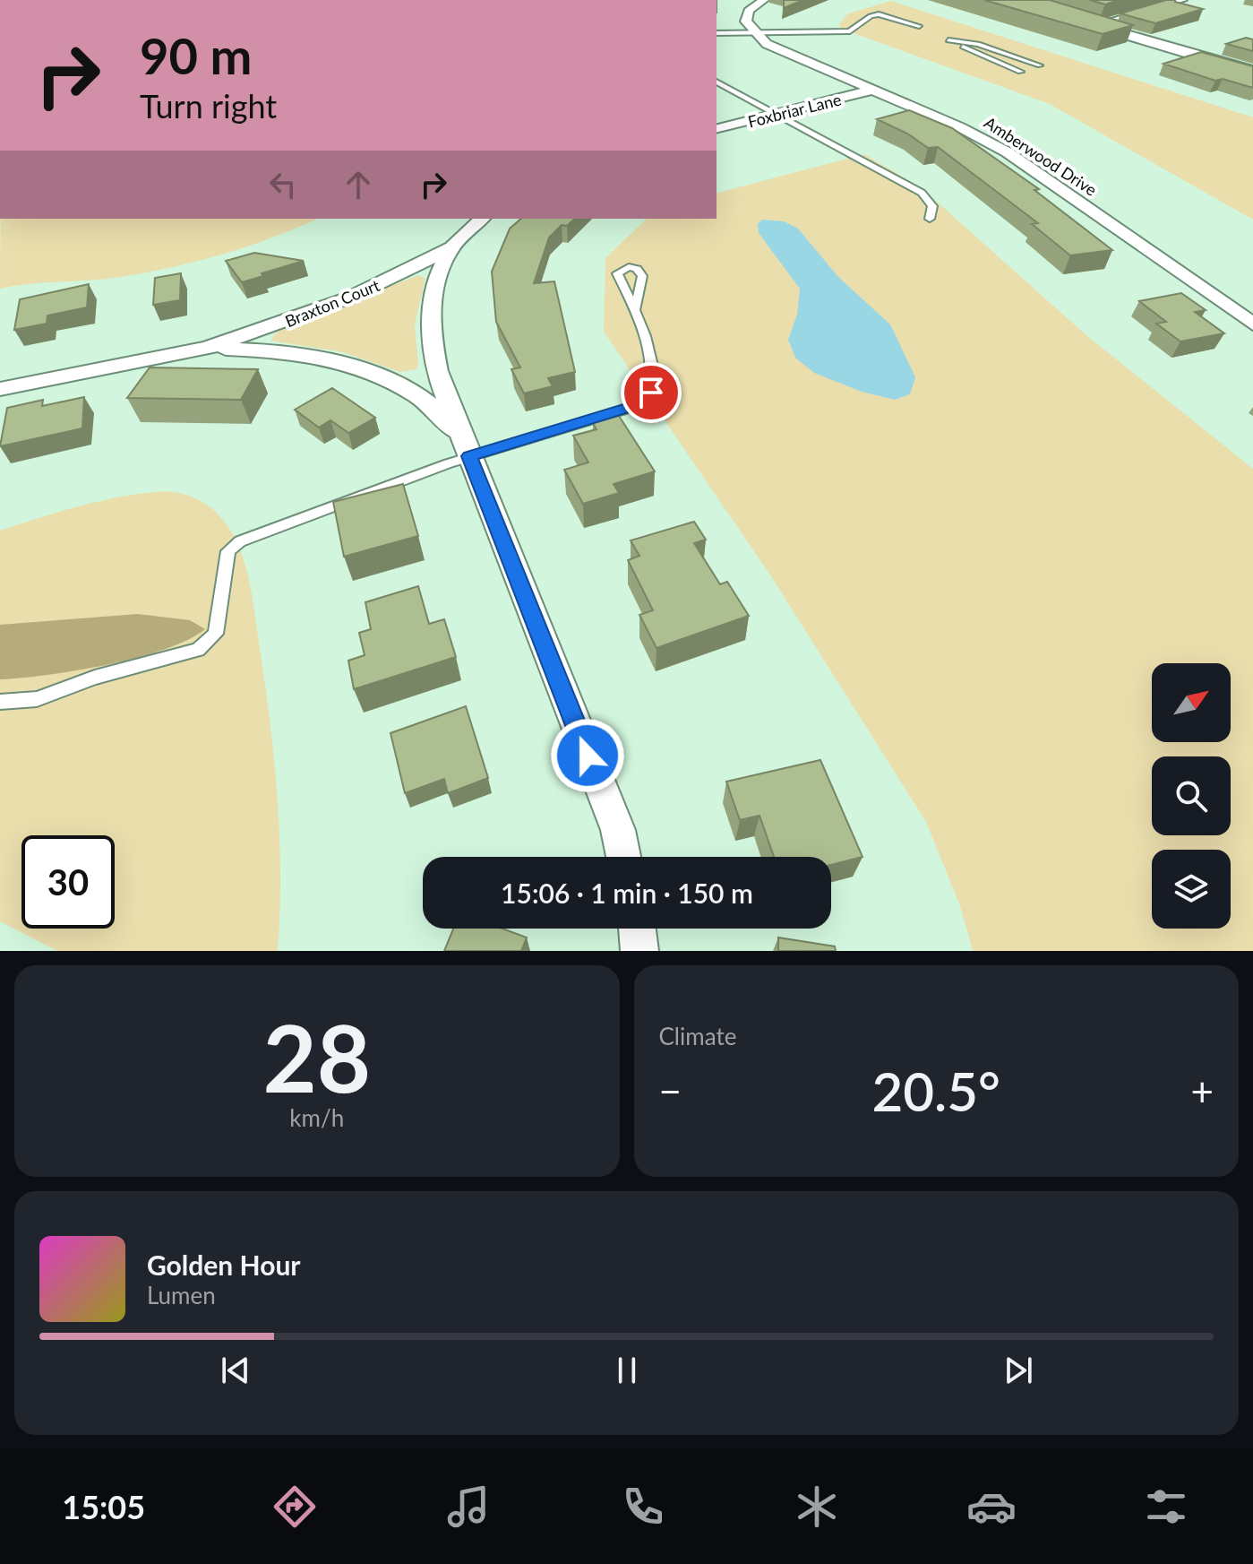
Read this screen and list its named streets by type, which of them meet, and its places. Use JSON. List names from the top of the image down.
{
  "streets": {
    "street": ["Foxbriar Lane", "Amberwood Drive", "Braxton Court"]
  },
  "crossings": [
    ["Foxbriar Lane", "Amberwood Drive"]
  ],
  "north": "top right",
  "page": {
    "turn": ["90 m", "Turn right"],
    "limit": "30",
    "trip": "15:06 · 1 min · 150 m",
    "tile": [
      ["28", "km/h"],
      "Climate"
    ],
    "heat": ["−", "20.5°", "+"],
    "song": ["Golden Hour", "Lumen"],
    "tabs": "15:05"
  }
}
